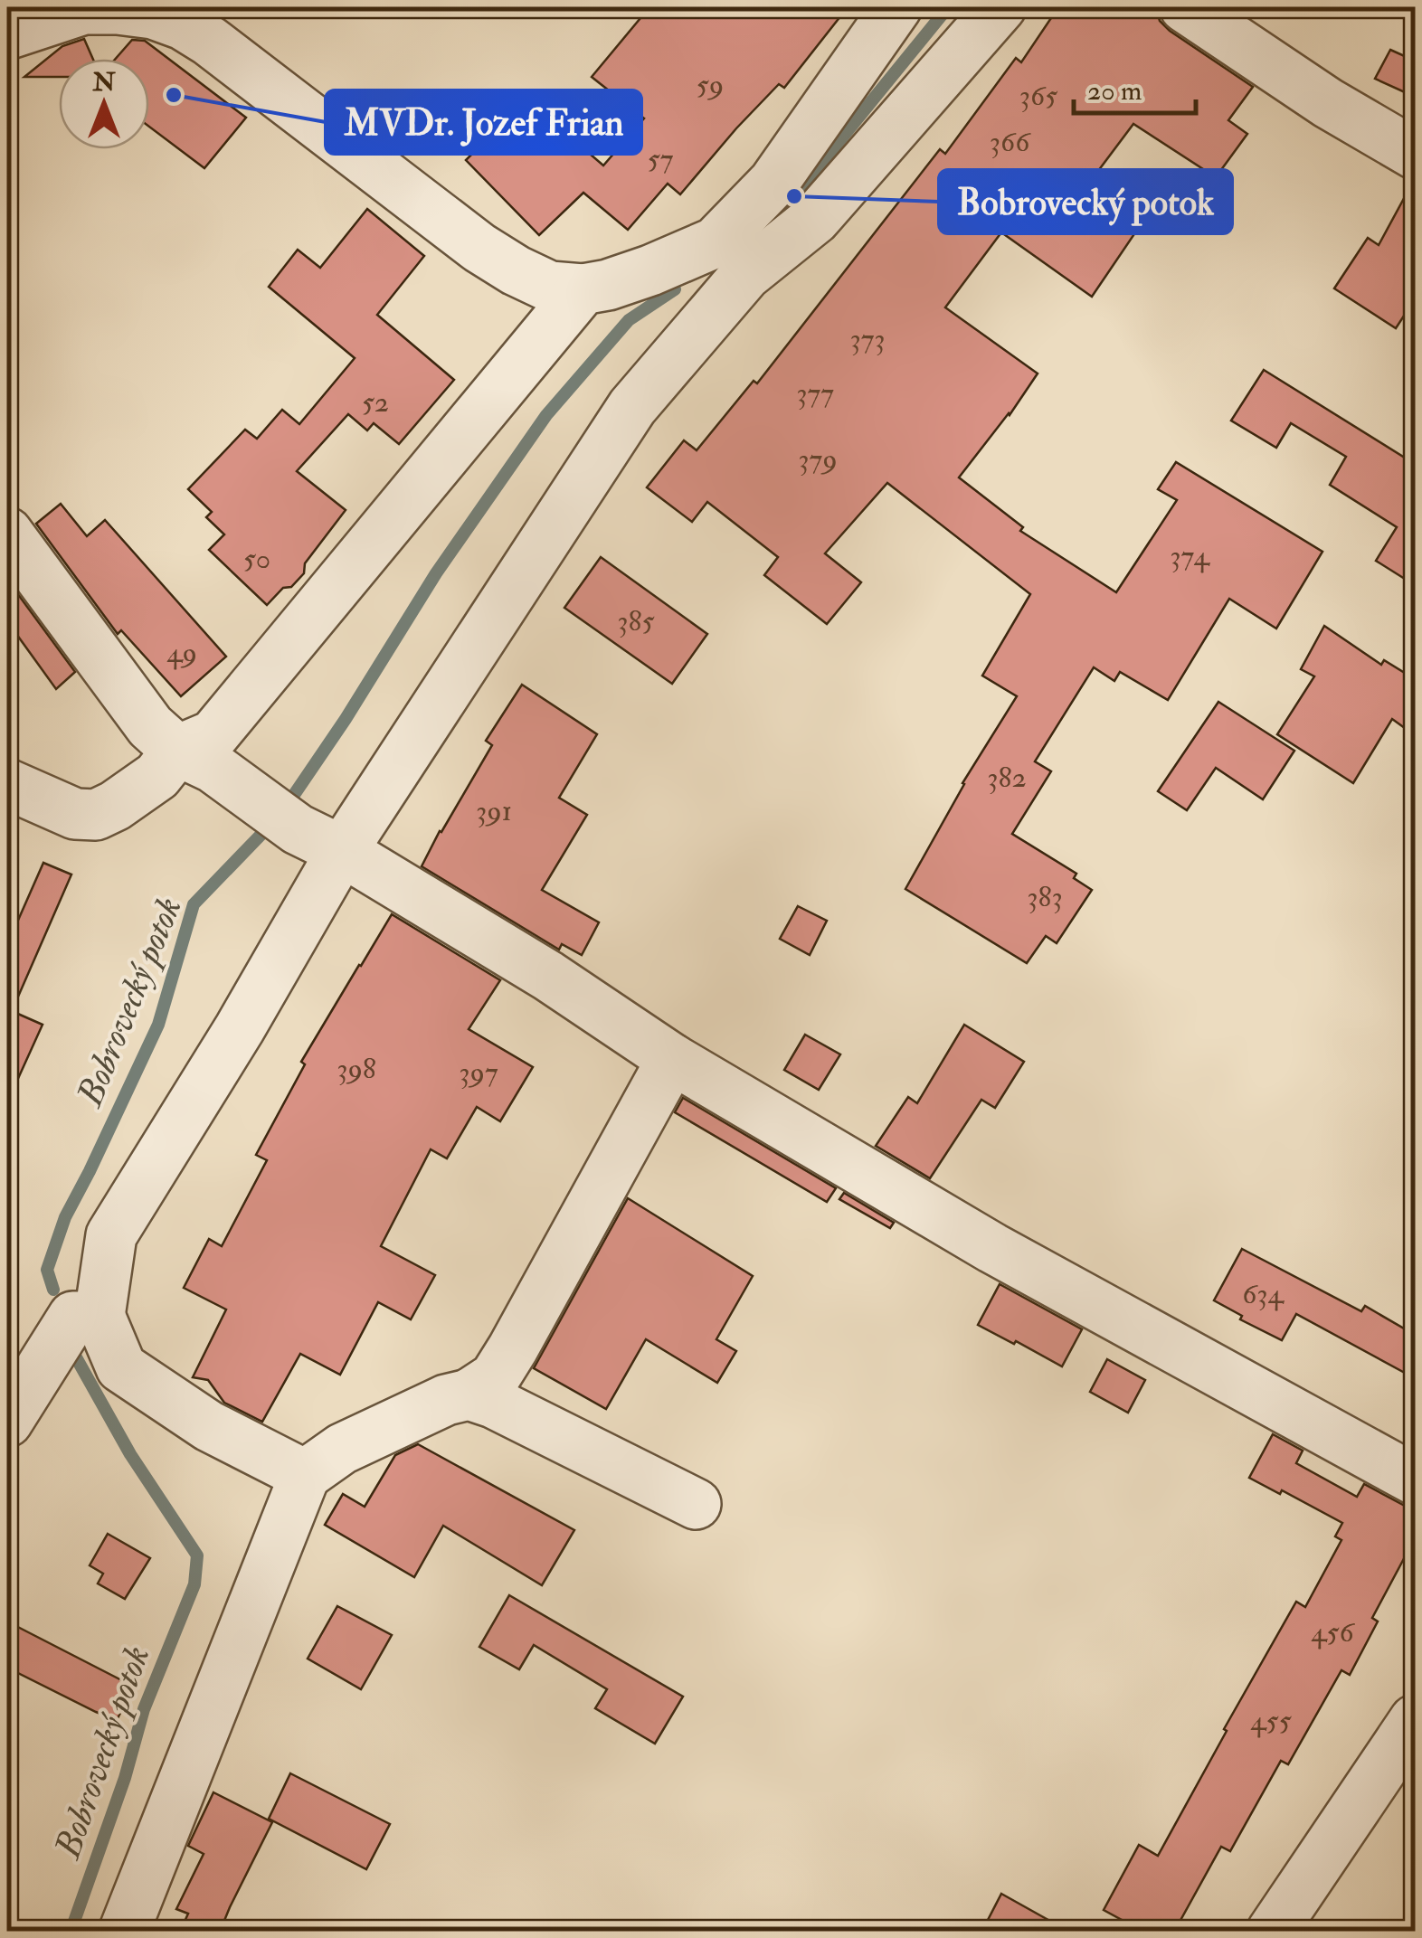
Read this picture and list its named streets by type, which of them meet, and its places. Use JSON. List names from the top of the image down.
{
  "water": ["Bobrovecký potok"],
  "places": ["MVDr. Jozef Frian", "Bobrovecký potok"],
  "house_numbers": [
    "59",
    "365",
    "366",
    "57",
    "373",
    "377",
    "52",
    "379",
    "374",
    "50",
    "385",
    "49",
    "382",
    "391",
    "383",
    "398",
    "397",
    "634",
    "456",
    "455"
  ],
  "scale_bar": "20 m",
  "north": "top"
}
